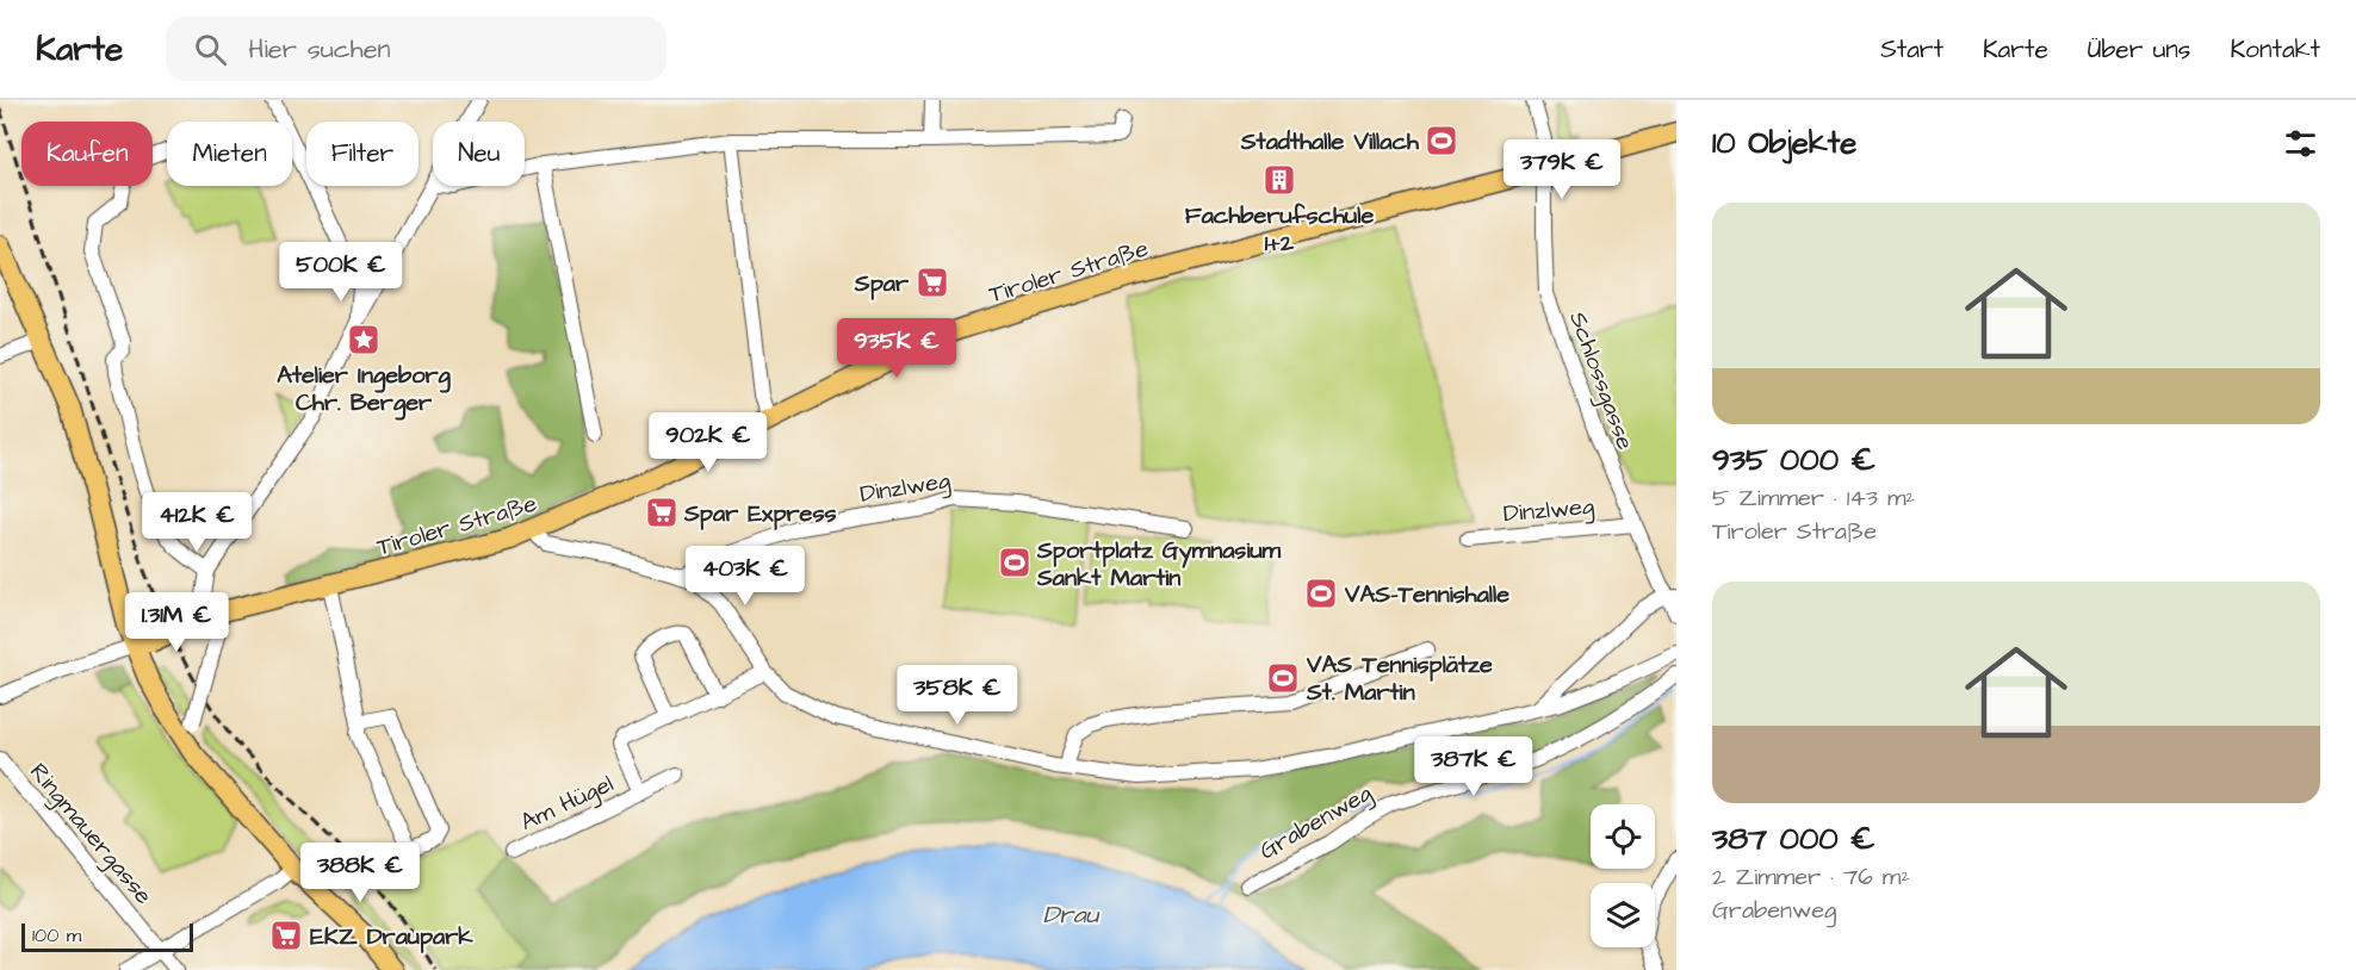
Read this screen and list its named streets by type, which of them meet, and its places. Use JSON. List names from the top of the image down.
{
  "streets": {
    "main road": ["Tiroler Straße"],
    "street": [
      "Schlossgasse",
      "Dinzlweg",
      "Am Hügel",
      "Grabenweg",
      "Ringmauergasse"
    ]
  },
  "crossings": [
    ["Tiroler Straße", "Schlossgasse"],
    ["Schlossgasse", "Dinzlweg"]
  ],
  "water": ["Drau"],
  "places": {
    "sports": [
      "Stadthalle Villach",
      "Sportplatz Gymnasium Sankt Martin",
      "VAS-Tennishalle",
      "VAS Tennisplätze St. Martin"
    ],
    "building": ["Fachberufschule 1+2"],
    "supermarket": ["Spar", "Spar Express", "EKZ Draupark"],
    "place": ["Atelier Ingeborg Chr. Berger"]
  },
  "scale_bar": "100 m",
  "page": {
    "header": "Karte",
    "search": "Hier suchen",
    "nav": [
      "Start",
      "Karte",
      "Über uns",
      "Kontakt"
    ],
    "heading": "10 Objekte",
    "chip": [
      "Kaufen",
      "Mieten",
      "Filter",
      "Neu"
    ],
    "price": [
      "379K €",
      "500K €",
      "935K €",
      "902K €",
      "412K €",
      "403K €",
      "1.31M €",
      "358K €",
      "387K €",
      "388K €"
    ],
    "list": [
      {
        "name": "935 000 €",
        "note": "5 Zimmer · 143 m² · Tiroler Straße"
      },
      {
        "name": "387 000 €",
        "note": "2 Zimmer · 76 m² · Grabenweg"
      }
    ],
    "scale": "100 m"
  }
}
